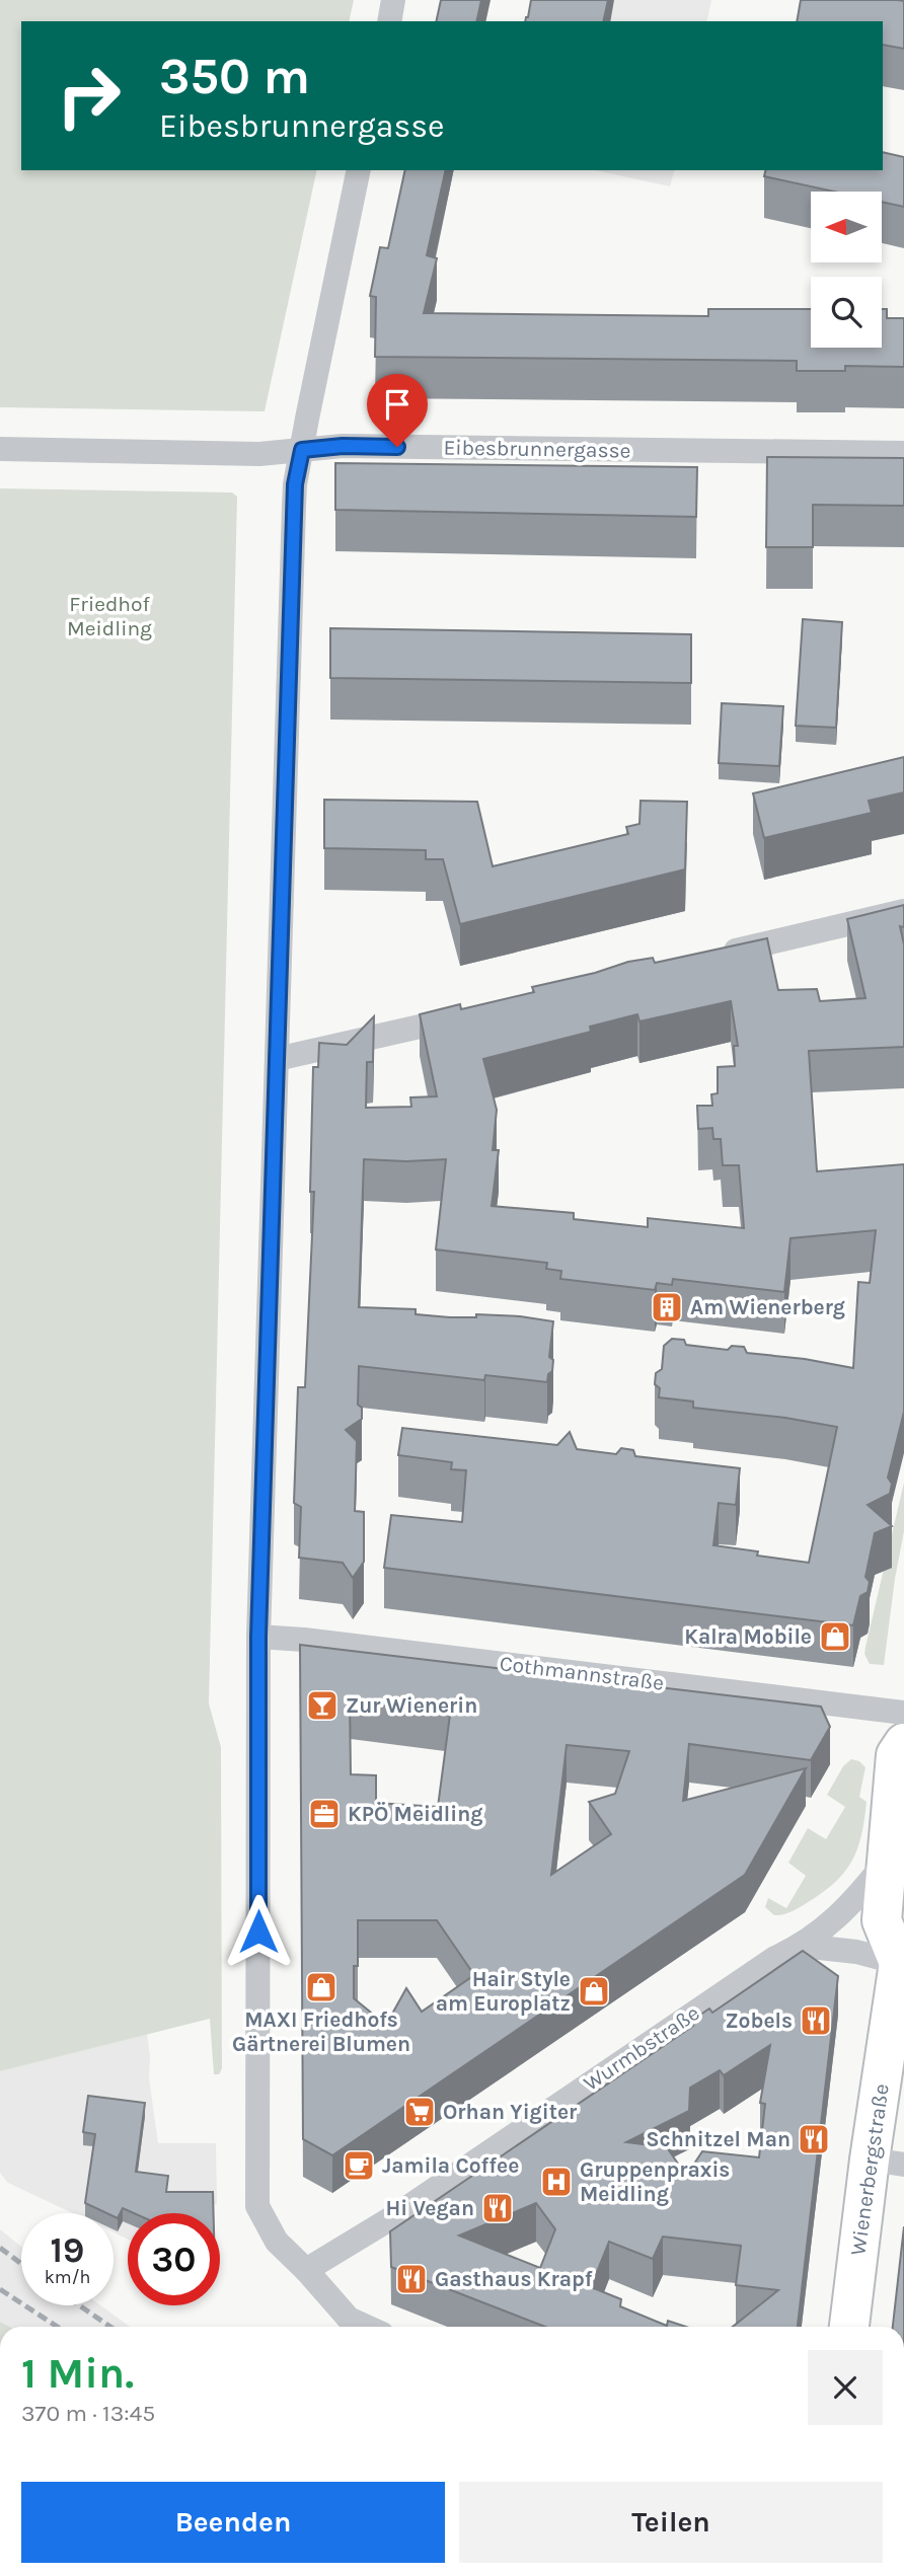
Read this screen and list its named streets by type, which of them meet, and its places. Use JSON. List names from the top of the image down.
{
  "streets": {
    "main road": ["Wienerbergstraße"],
    "street": ["Eibesbrunnergasse", "Cothmannstraße", "Wurmbstraße"]
  },
  "parks": ["Friedhof Meidling"],
  "places": {
    "building": ["Am Wienerberg"],
    "shop": ["Kalra Mobile", "MAXI Friedhofs Gärtnerei Blumen", "Hair Style am Europlatz"],
    "bar": ["Zur Wienerin"],
    "office": ["KPÖ Meidling"],
    "restaurant": [
      "Zobels",
      "Schnitzel Man",
      "Hi Vegan",
      "Gasthaus Krapf"
    ],
    "supermarket": ["Orhan Yigiter"],
    "cafe": ["Jamila Coffee"],
    "hospital": ["Gruppenpraxis Meidling"]
  },
  "north": "left",
  "page": {
    "turn": ["350 m", "Eibesbrunnergasse"],
    "speed": "19 km/h",
    "limit": "30",
    "heading": ["1 Min.", "370 m · 13:45"],
    "buttons": ["Beenden", "Teilen"]
  }
}
